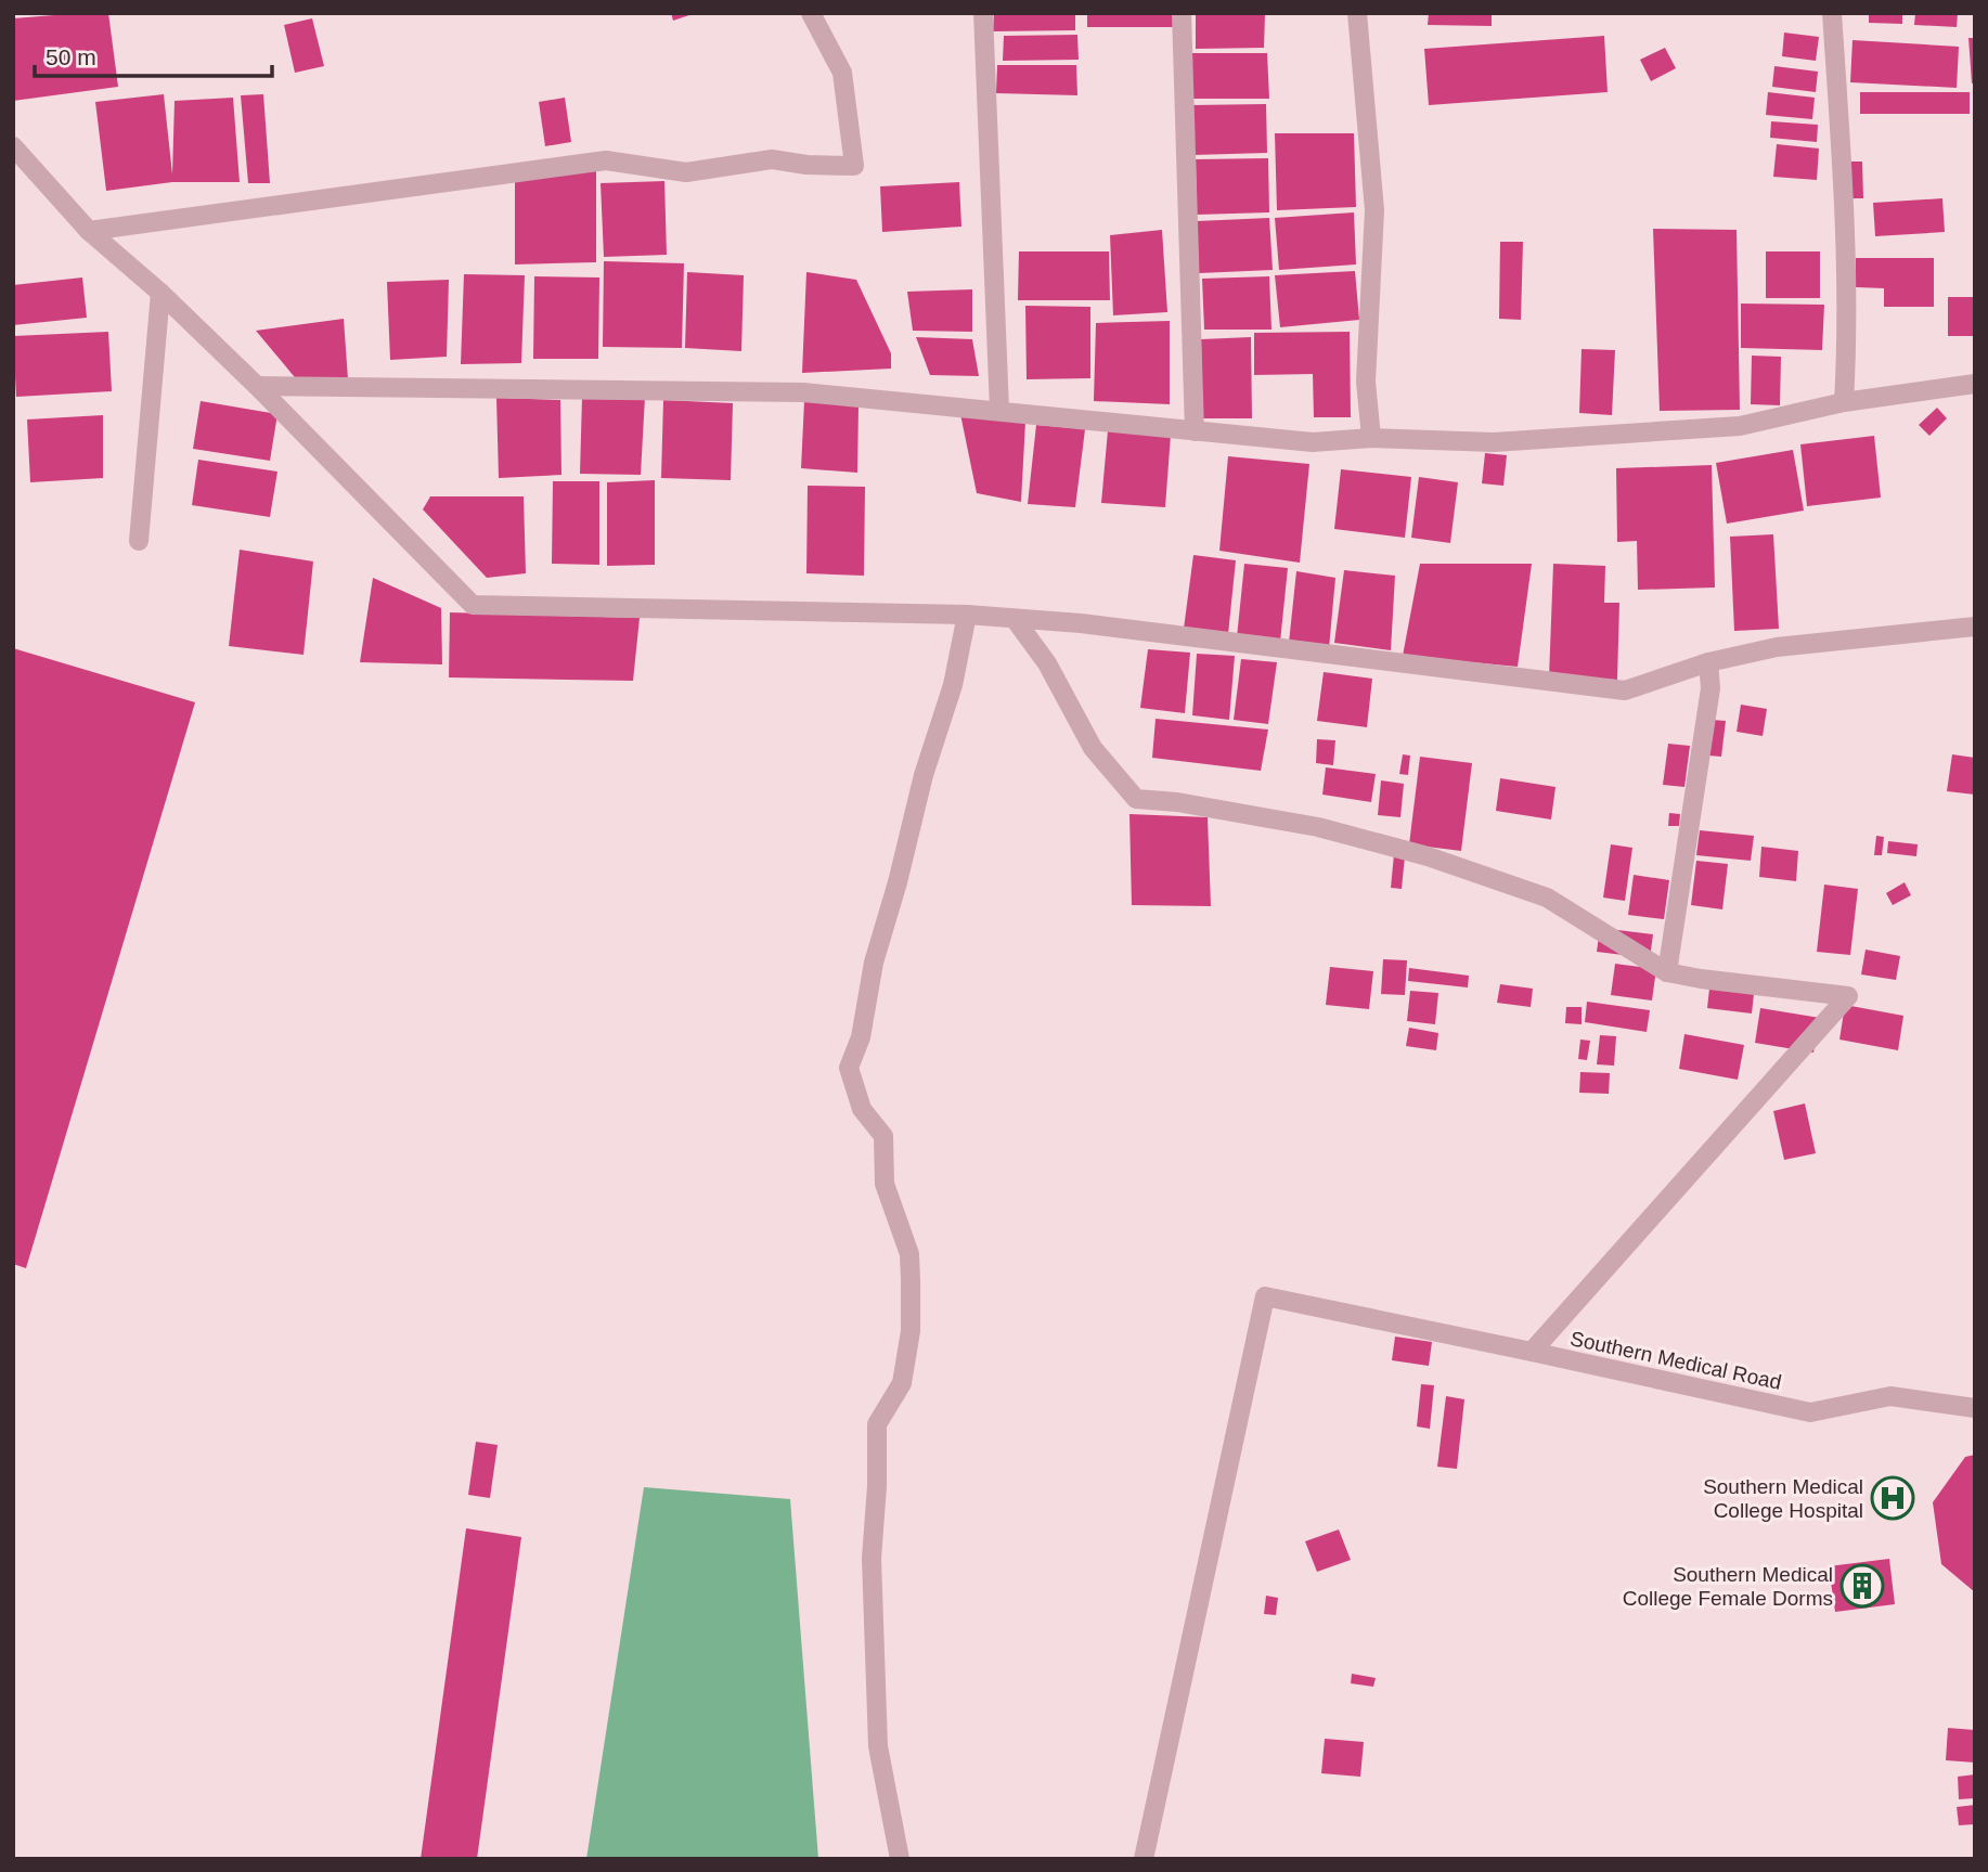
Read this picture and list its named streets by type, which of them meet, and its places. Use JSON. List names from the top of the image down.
{
  "streets": {
    "street": ["Southern Medical Road"]
  },
  "places": {
    "hospital": ["Southern Medical College Hospital"],
    "building": ["Southern Medical College Female Dorms"]
  },
  "scale_bar": "50 m"
}
